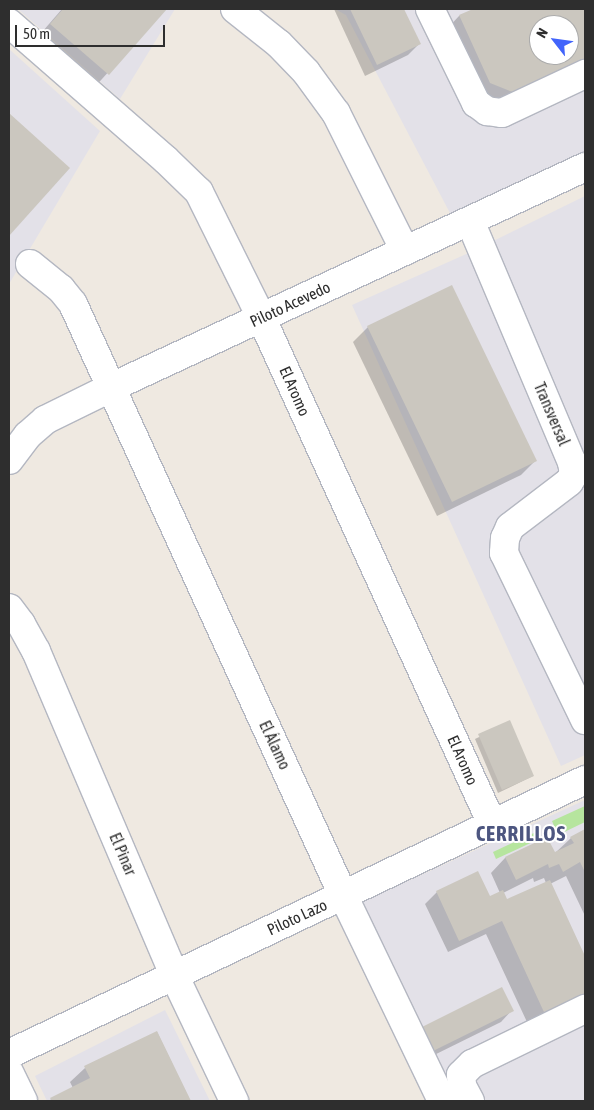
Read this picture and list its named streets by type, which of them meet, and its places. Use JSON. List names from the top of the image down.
{
  "streets": {
    "street": [
      "Piloto Acevedo",
      "El Aromo",
      "Transversal",
      "El Álamo",
      "El Pinar",
      "Piloto Lazo"
    ]
  },
  "crossings": [
    ["Piloto Acevedo", "El Aromo"],
    ["Piloto Acevedo", "Transversal"],
    ["Piloto Acevedo", "El Álamo"],
    ["El Aromo", "Piloto Lazo"],
    ["El Álamo", "Piloto Lazo"],
    ["El Pinar", "Piloto Lazo"]
  ],
  "districts": ["CERRILLOS"],
  "scale_bar": "50 m",
  "north": "top left"
}
